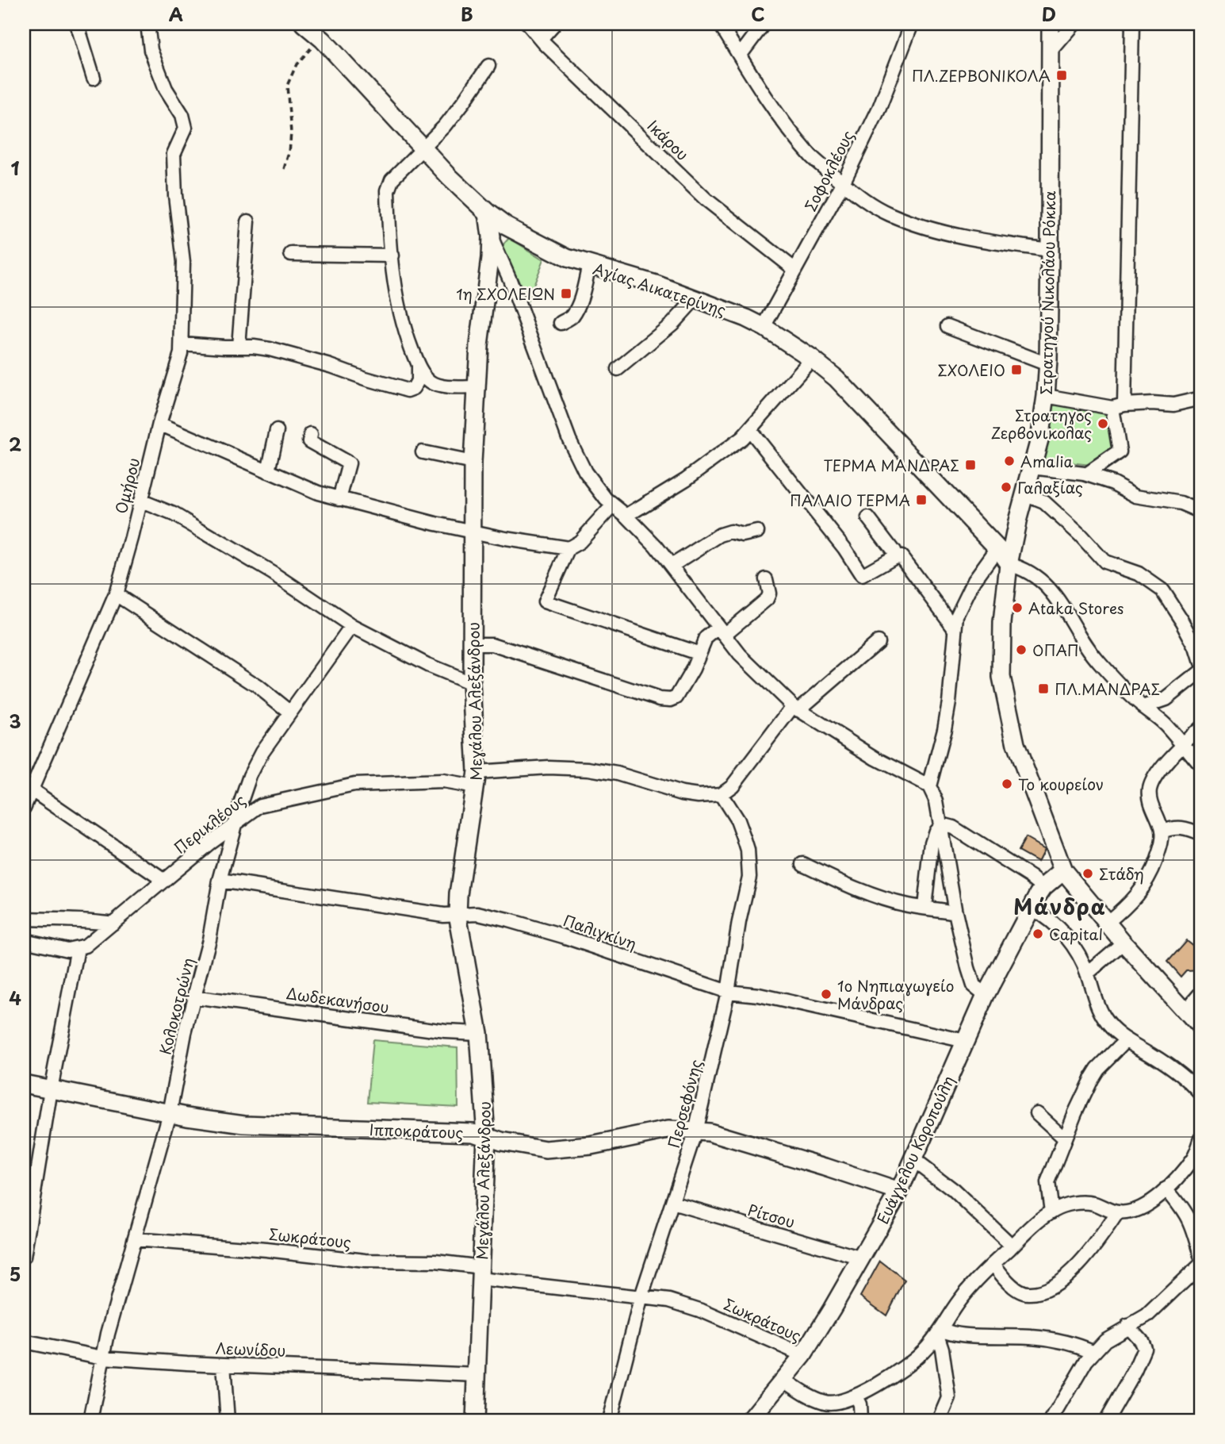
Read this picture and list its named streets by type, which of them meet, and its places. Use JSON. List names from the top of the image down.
{
  "streets": {
    "street": [
      "Ικάρου",
      "Σοφοκλέους",
      "Αγίας Αικατερίνης",
      "Στρατηγού Νικολάου Ρόκκα",
      "Ομήρου",
      "Μεγάλου Αλεξάνδρου",
      "Περικλέους",
      "Παλιγκίνη",
      "Δωδεκανήσου",
      "Κολοκοτρώνη",
      "Περσεφόνης",
      "Ιπποκράτους",
      "Ευάγγελου Κοροπούλη",
      "Ρίτσου",
      "Σωκράτους",
      "Λεωνίδου"
    ]
  },
  "crossings": [
    ["Ικάρου", "Σοφοκλέους"],
    ["Σοφοκλέους", "Αγίας Αικατερίνης"],
    ["Αγίας Αικατερίνης", "Στρατηγού Νικολάου Ρόκκα"],
    ["Αγίας Αικατερίνης", "Μεγάλου Αλεξάνδρου"],
    ["Στρατηγού Νικολάου Ρόκκα", "Ευάγγελου Κοροπούλη"],
    ["Μεγάλου Αλεξάνδρου", "Περικλέους"],
    ["Μεγάλου Αλεξάνδρου", "Παλιγκίνη"],
    ["Μεγάλου Αλεξάνδρου", "Δωδεκανήσου"],
    ["Μεγάλου Αλεξάνδρου", "Ιπποκράτους"],
    ["Μεγάλου Αλεξάνδρου", "Σωκράτους"],
    ["Μεγάλου Αλεξάνδρου", "Λεωνίδου"],
    ["Περικλέους", "Κολοκοτρώνη"],
    ["Περικλέους", "Περσεφόνης"],
    ["Παλιγκίνη", "Κολοκοτρώνη"],
    ["Παλιγκίνη", "Περσεφόνης"],
    ["Παλιγκίνη", "Ευάγγελου Κοροπούλη"],
    ["Δωδεκανήσου", "Κολοκοτρώνη"],
    ["Κολοκοτρώνη", "Ιπποκράτους"],
    ["Κολοκοτρώνη", "Σωκράτους"],
    ["Κολοκοτρώνη", "Λεωνίδου"],
    ["Περσεφόνης", "Ιπποκράτους"],
    ["Περσεφόνης", "Ρίτσου"],
    ["Περσεφόνης", "Σωκράτους"],
    ["Ιπποκράτους", "Ευάγγελου Κοροπούλη"],
    ["Ευάγγελου Κοροπούλη", "Ρίτσου"],
    ["Ευάγγελου Κοροπούλη", "Σωκράτους"]
  ],
  "districts": ["Μάνδρα"],
  "places": {
    "transit": [
      "ΠΛ.ΖΕΡΒΟΝΙΚΟΛΑ",
      "1η ΣΧΟΛΕΙΩΝ",
      "ΣΧΟΛΕΙΟ",
      "ΤΕΡΜΑ ΜΑΝΔΡΑΣ",
      "ΠΑΛΑΙΟ ΤΕΡΜΑ",
      "ΠΛ.ΜΑΝΔΡΑΣ"
    ],
    "other": [
      "Στρατηγος Ζερβονικολας",
      "Amalia",
      "Γαλαξίας",
      "Ataka Stores",
      "ΟΠΑΠ",
      "Το κουρείον",
      "Στάδη",
      "Capital",
      "1ο Νηπιαγωγείο Μάνδρας"
    ]
  },
  "grid": {
    "columns": [
      "A",
      "B",
      "C",
      "D"
    ],
    "rows": [
      "1",
      "2",
      "3",
      "4",
      "5"
    ]
  }
}
